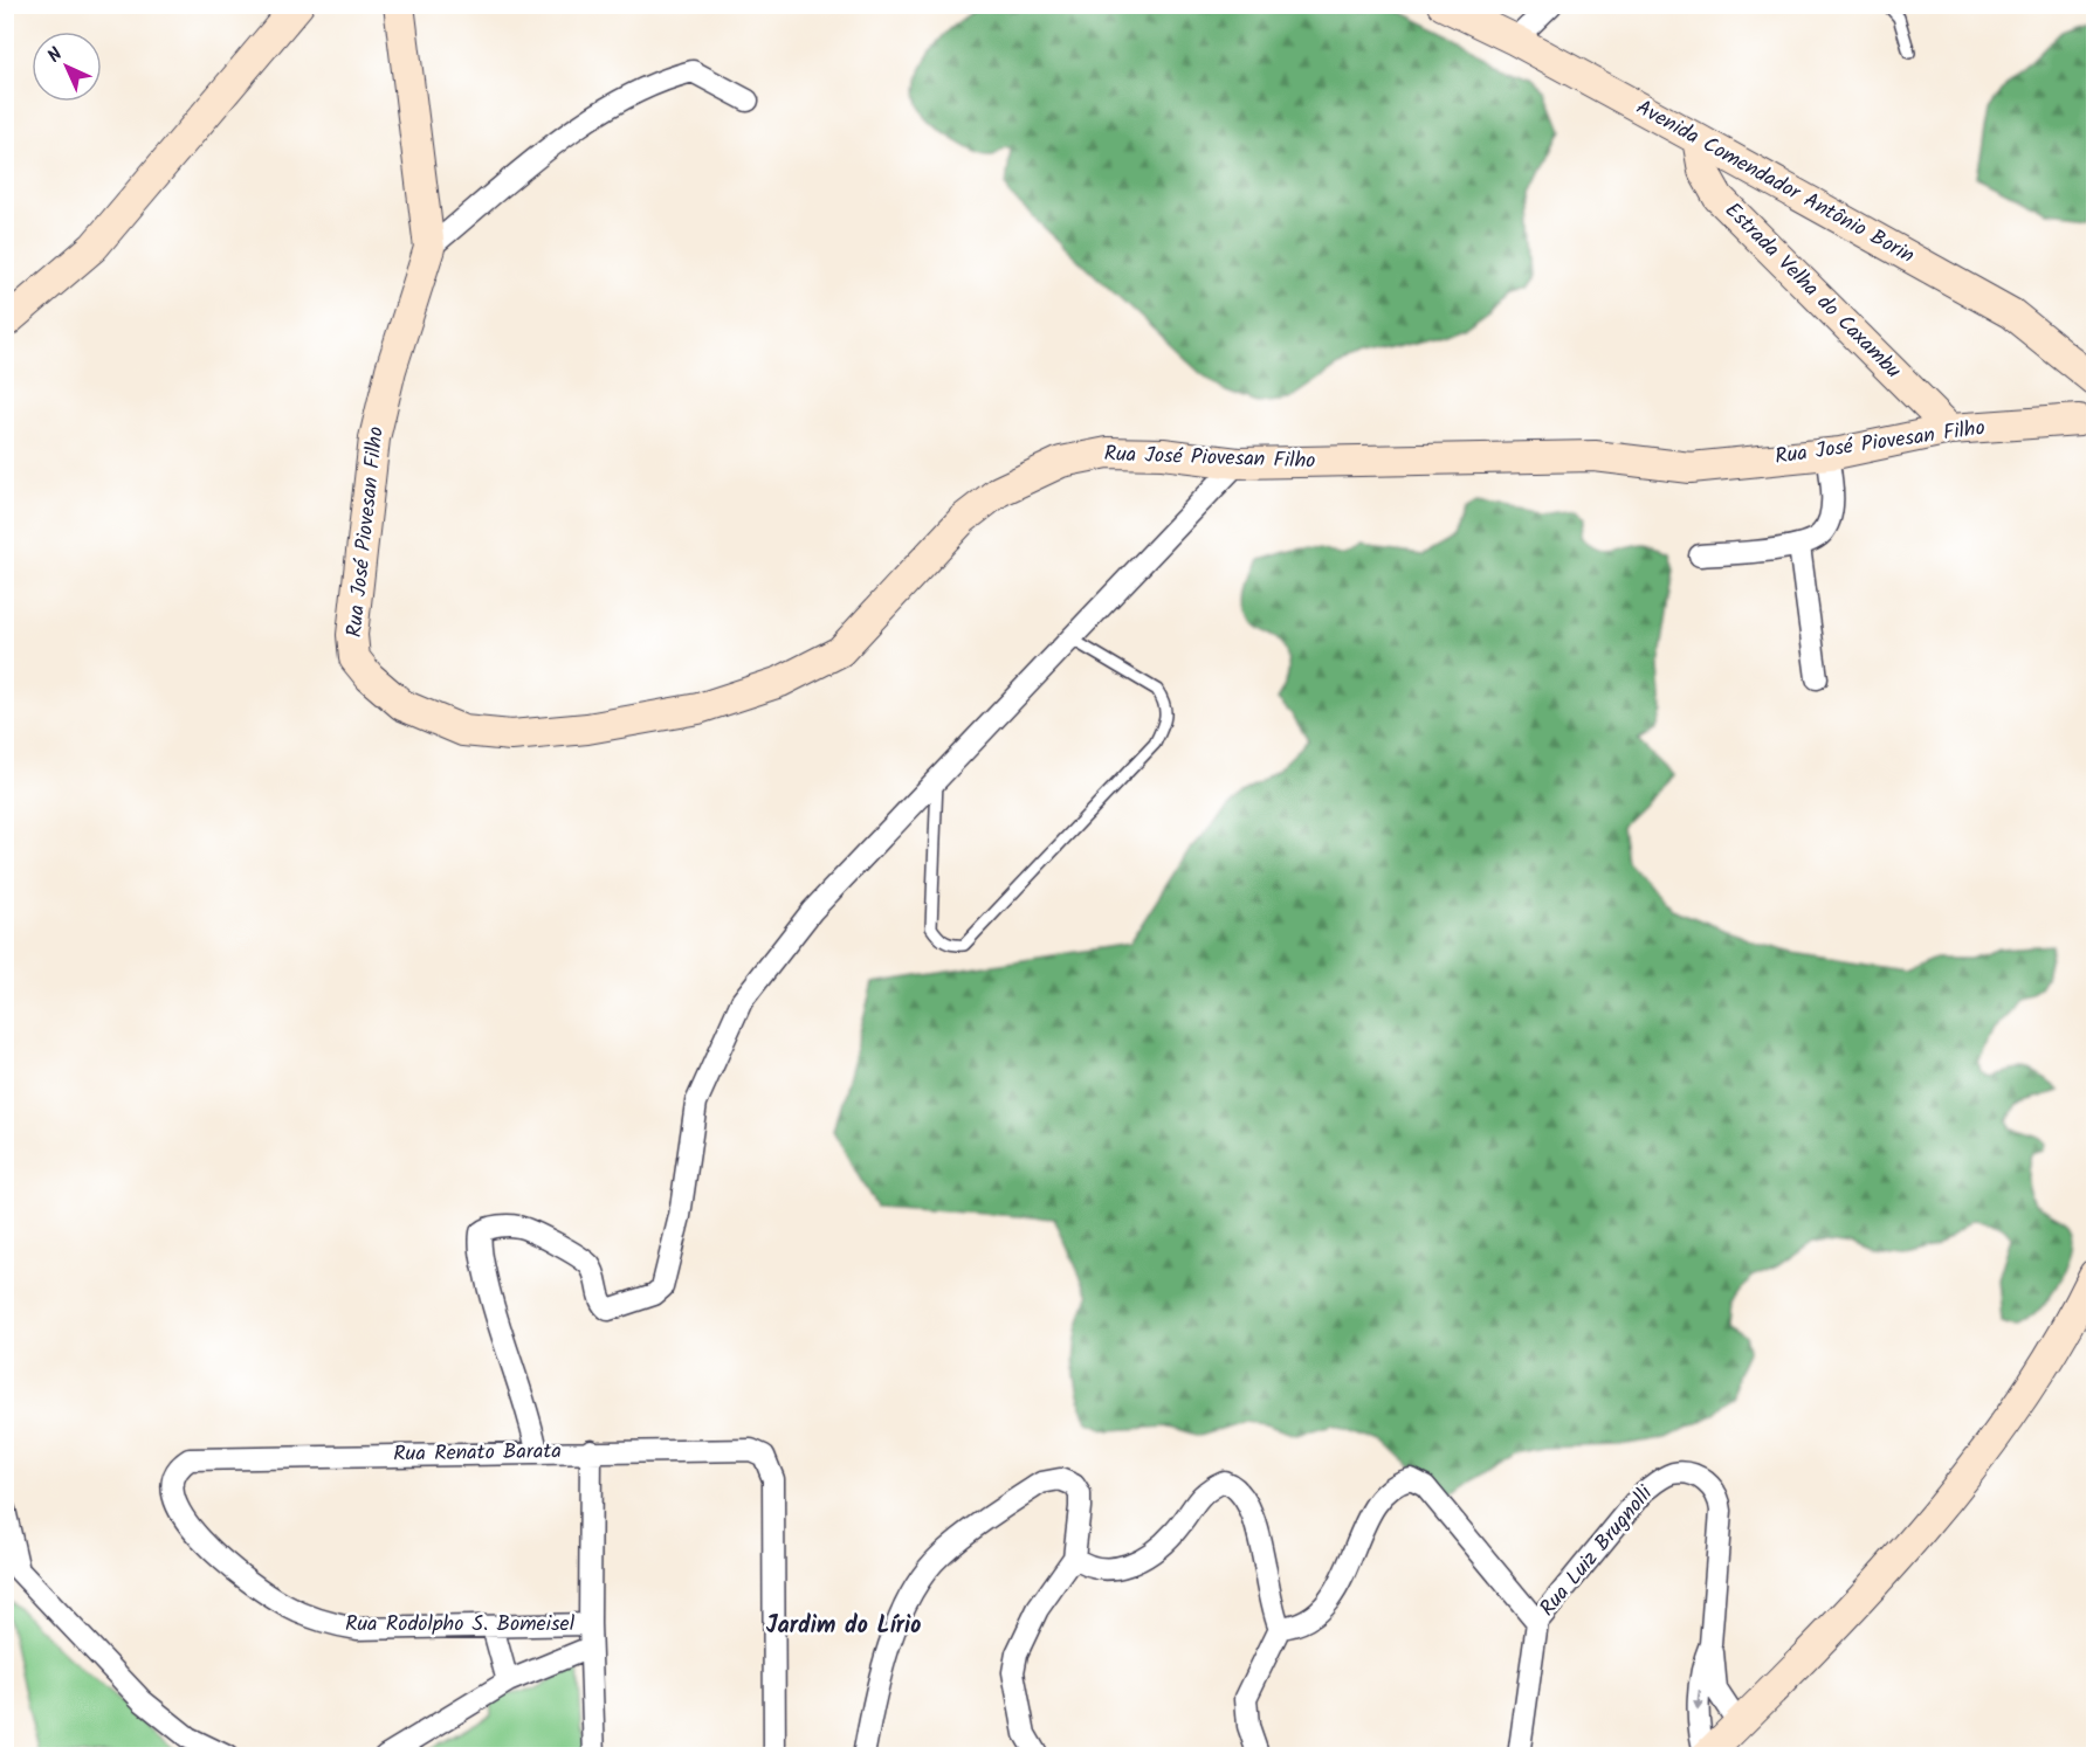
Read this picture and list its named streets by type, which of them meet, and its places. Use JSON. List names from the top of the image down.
{
  "streets": {
    "street": [
      "Avenida Comendador Antônio Borin",
      "Estrada Velha do Caxambu",
      "Rua José Piovesan Filho",
      "Rua Renato Barata",
      "Rua Luiz Brugnolli",
      "Rua Rodolpho S. Bomeisel"
    ]
  },
  "crossings": [
    ["Avenida Comendador Antônio Borin", "Estrada Velha do Caxambu"],
    ["Estrada Velha do Caxambu", "Rua José Piovesan Filho"],
    ["Rua Renato Barata", "Rua Rodolpho S. Bomeisel"]
  ],
  "districts": ["Jardim do Lírio"],
  "north": "top left"
}
